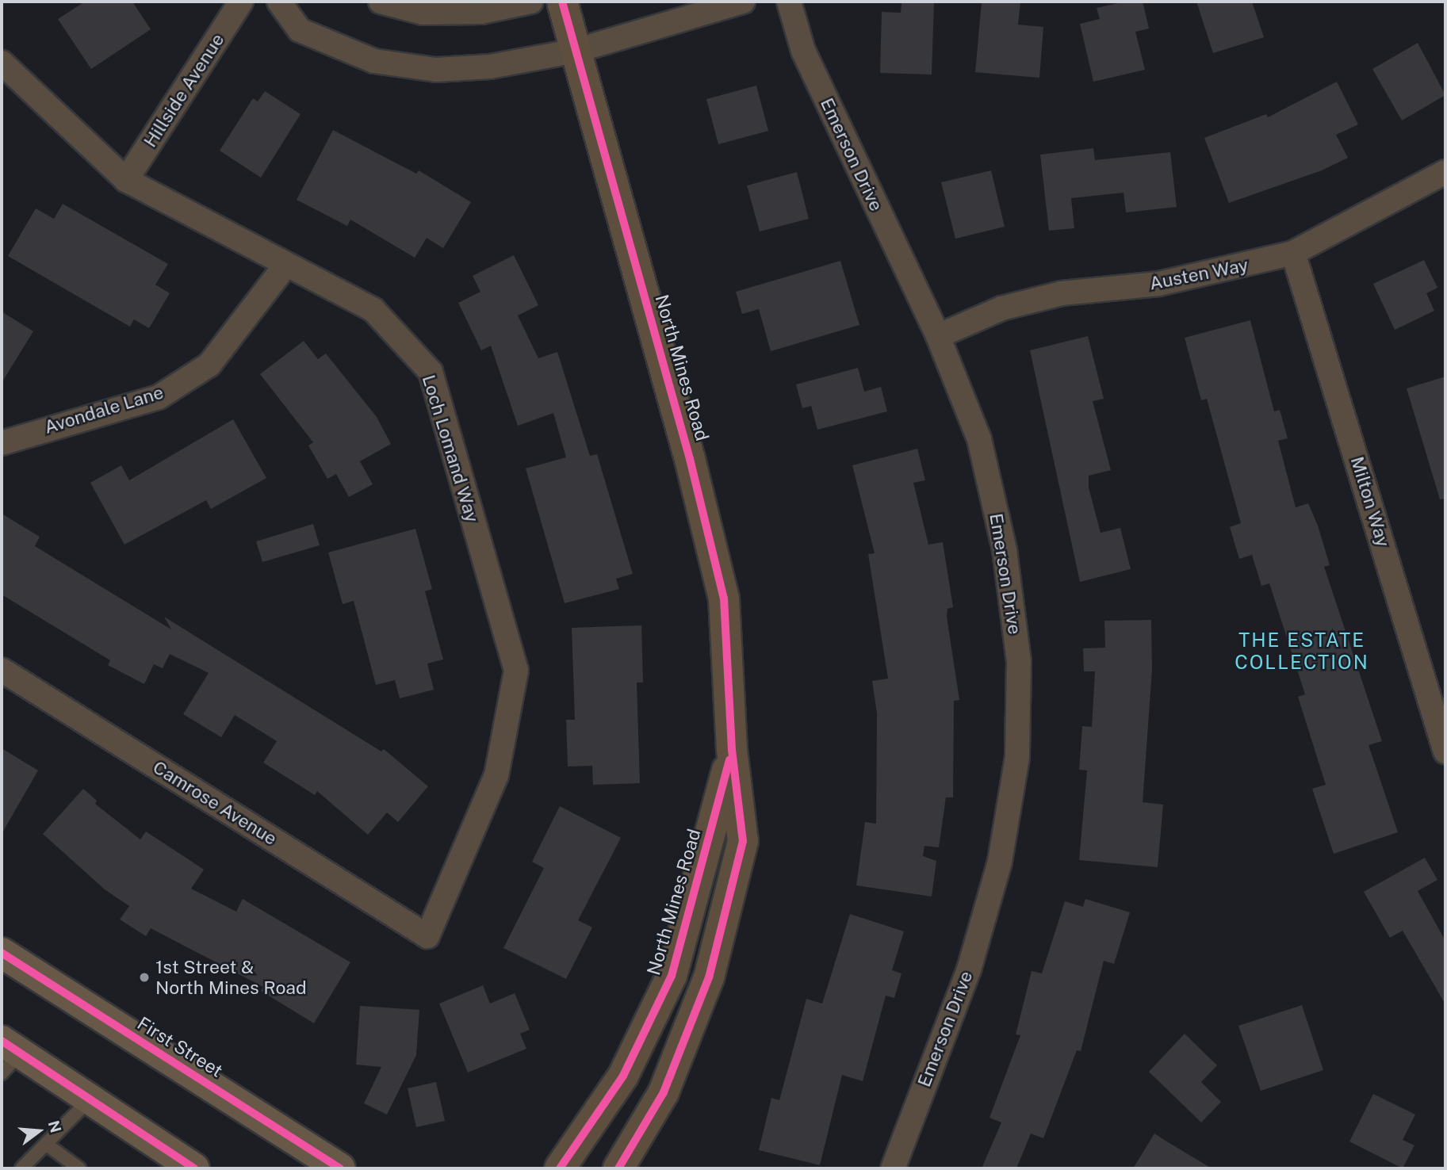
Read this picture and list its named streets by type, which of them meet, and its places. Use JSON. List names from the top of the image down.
{
  "streets": {
    "main road": ["North Mines Road", "First Street"],
    "street": [
      "Hillside Avenue",
      "Emerson Drive",
      "Austen Way",
      "Avondale Lane",
      "Loch Lomand Way",
      "Milton Way",
      "Camrose Avenue"
    ]
  },
  "crossings": [
    ["Hillside Avenue", "Loch Lomand Way"],
    ["Emerson Drive", "Austen Way"],
    ["Austen Way", "Milton Way"],
    ["Avondale Lane", "Loch Lomand Way"],
    ["Loch Lomand Way", "Camrose Avenue"]
  ],
  "districts": ["THE ESTATE COLLECTION"],
  "places": ["1st Street & North Mines Road"],
  "north": "right"
}
